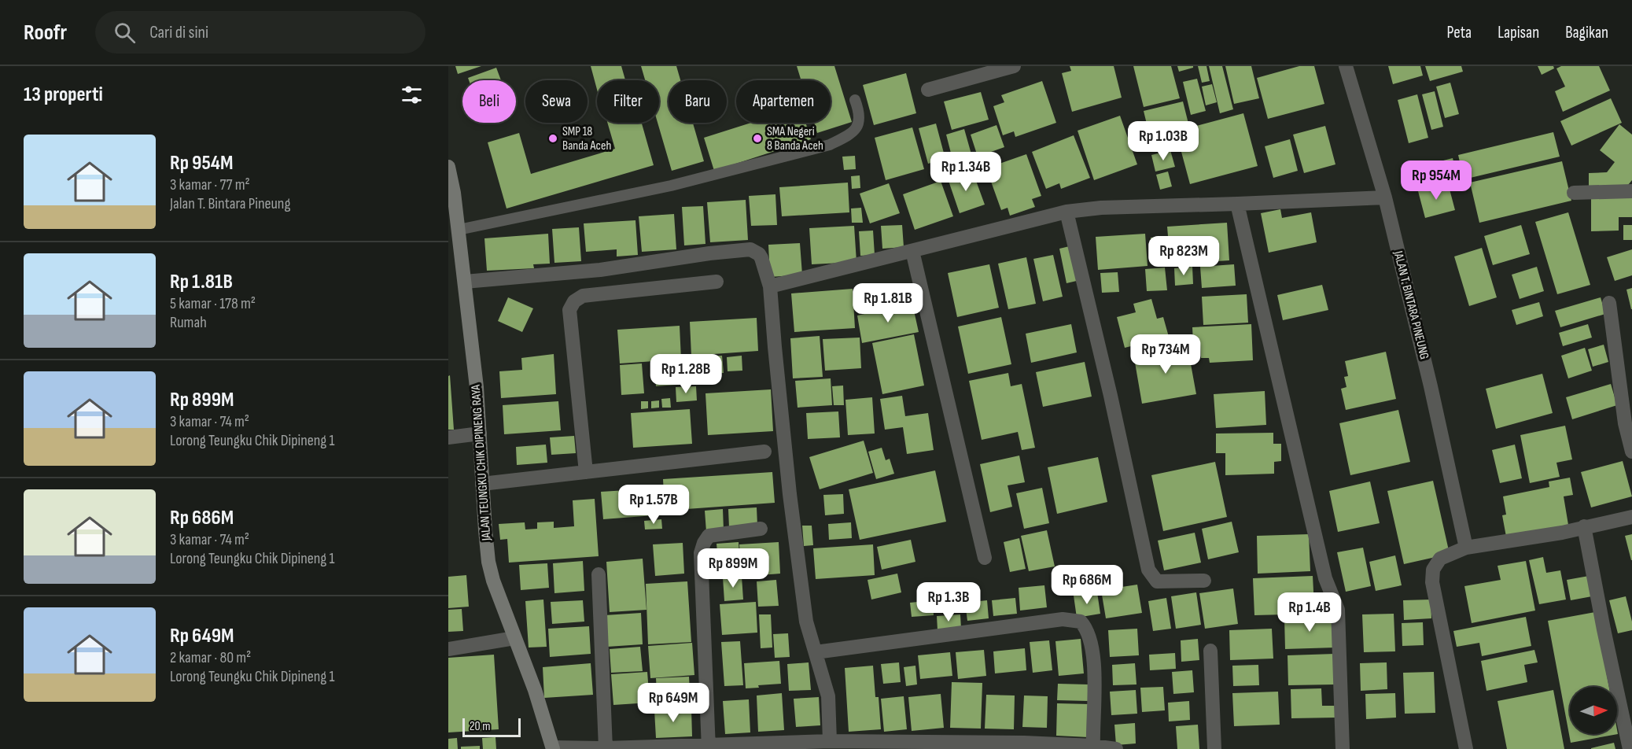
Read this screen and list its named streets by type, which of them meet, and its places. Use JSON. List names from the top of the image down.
{
  "streets": {
    "street": ["JALAN T. BINTARA PINEUNG", "JALAN TEUNGKU CHIK DIPINENG RAYA"]
  },
  "places": ["SMP 18 Banda Aceh", "SMA Negeri 8 Banda Aceh"],
  "scale_bar": "20 m",
  "north": "right",
  "page": {
    "header": "Roofr",
    "search": "Cari di sini",
    "nav": ["Peta", "Lapisan", "Bagikan"],
    "heading": "13 properti",
    "chip": [
      "Beli",
      "Sewa",
      "Filter",
      "Baru",
      "Apartemen"
    ],
    "price": [
      "Rp 1.03B",
      "Rp 1.34B",
      "Rp 954M",
      "Rp 823M",
      "Rp 1.81B",
      "Rp 734M",
      "Rp 1.28B",
      "Rp 1.57B",
      "Rp 899M",
      "Rp 686M",
      "Rp 1.3B",
      "Rp 1.4B",
      "Rp 649M"
    ],
    "list": [
      {
        "name": "Rp 954M",
        "note": "3 kamar · 77 m² · Jalan T. Bintara Pineung"
      },
      {
        "name": "Rp 1.81B",
        "note": "5 kamar · 178 m² · Rumah"
      },
      {
        "name": "Rp 899M",
        "note": "3 kamar · 74 m² · Lorong Teungku Chik Dipineng 1"
      },
      {
        "name": "Rp 686M",
        "note": "3 kamar · 74 m² · Lorong Teungku Chik Dipineng 1"
      },
      {
        "name": "Rp 649M",
        "note": "2 kamar · 80 m² · Lorong Teungku Chik Dipineng 1"
      }
    ],
    "scale": "20 m"
  }
}
